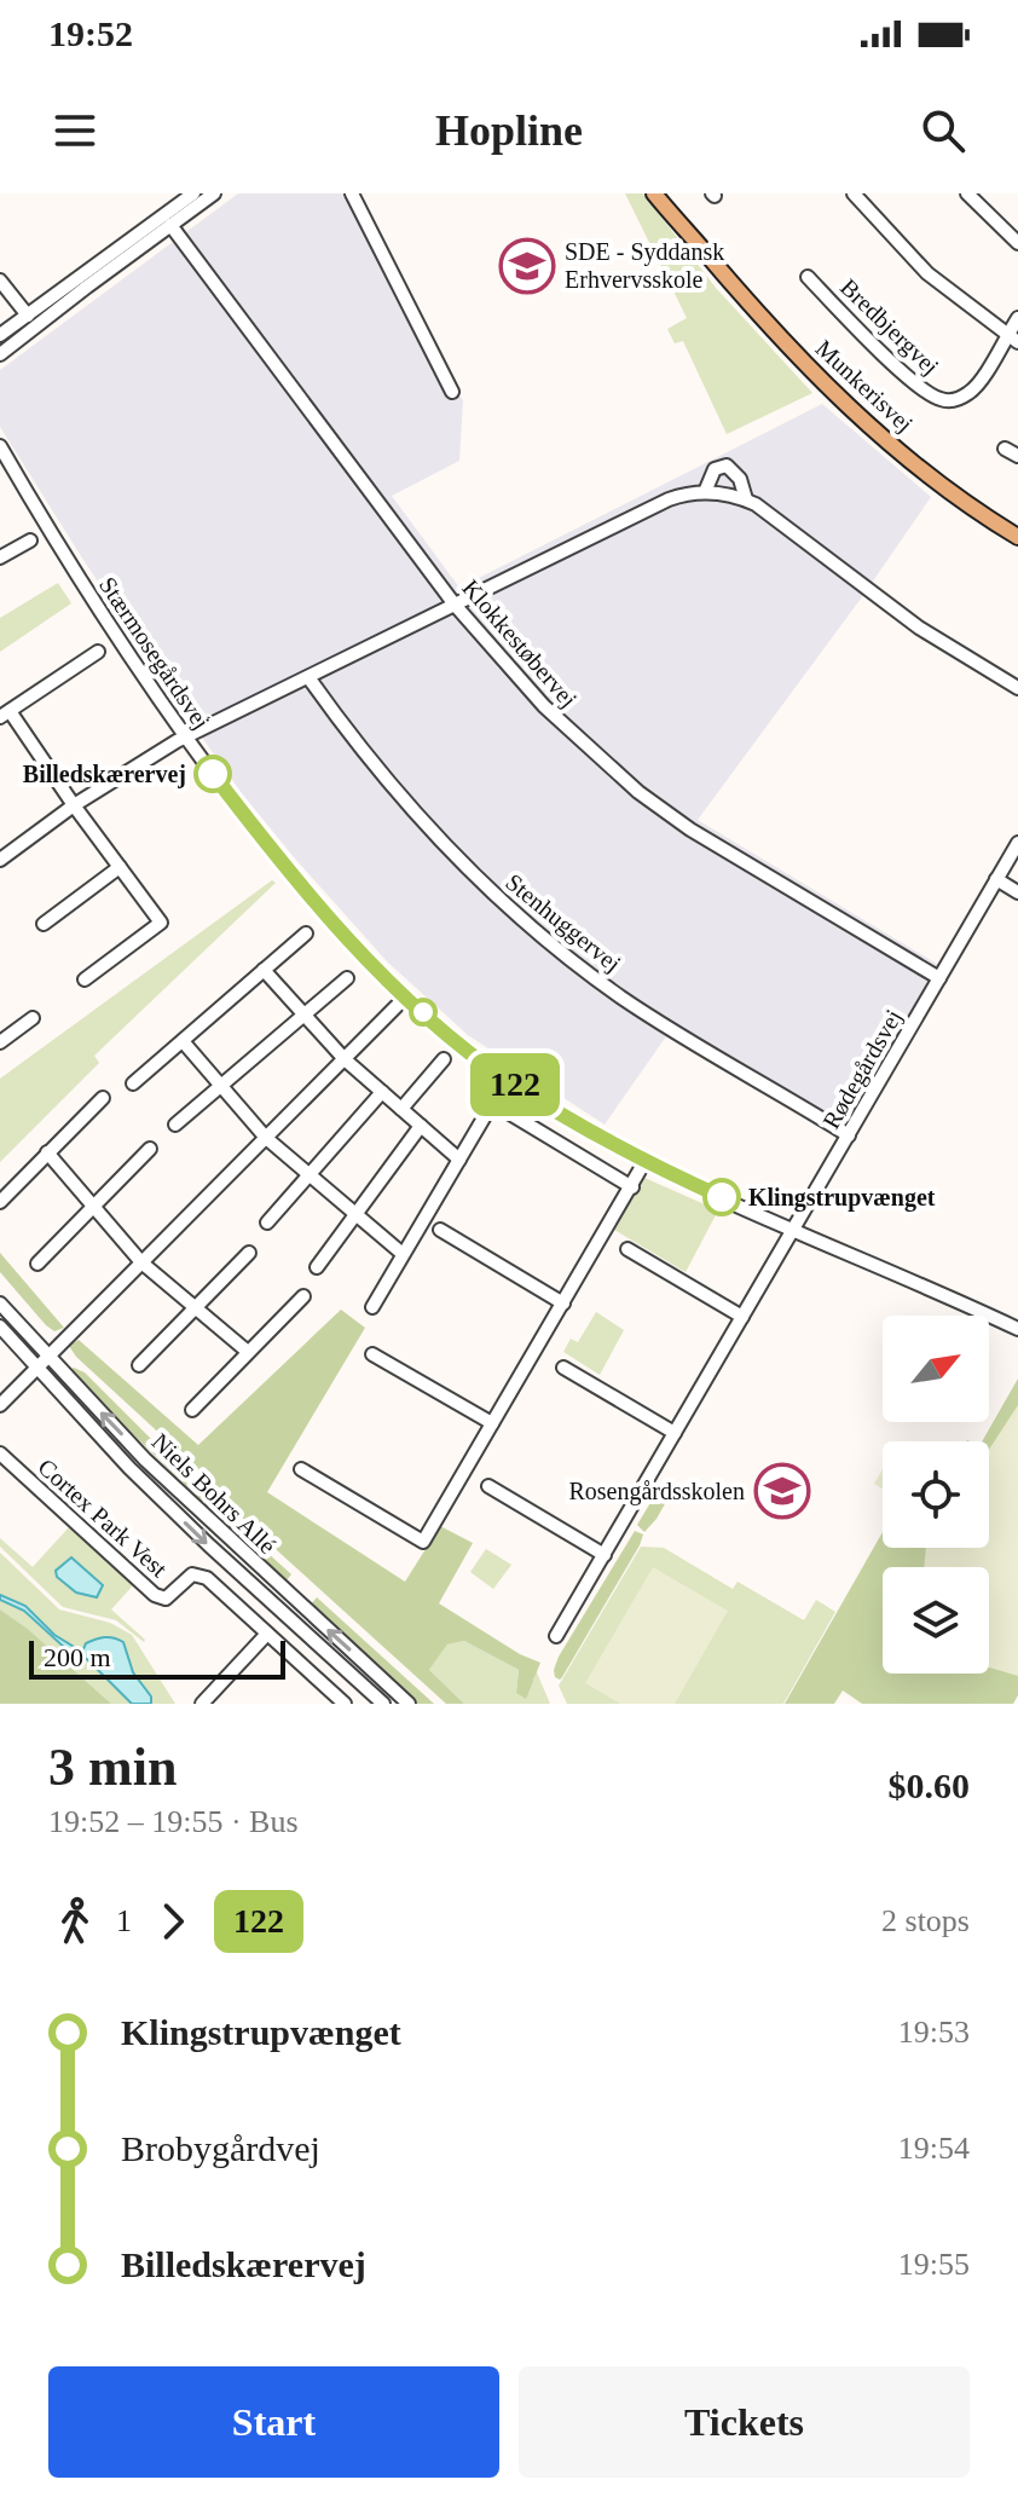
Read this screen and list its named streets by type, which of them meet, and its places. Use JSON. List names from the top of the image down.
{
  "streets": {
    "main road": ["Munkerisvej"],
    "street": [
      "Bredbjergvej",
      "Klokkestøbervej",
      "Stærmosegårdsvej",
      "Stenhuggervej",
      "Rødegårdsvej",
      "Niels Bohrs Allé",
      "Cortex Park Vest"
    ]
  },
  "crossings": [
    ["Klokkestøbervej", "Rødegårdsvej"],
    ["Stærmosegårdsvej", "Rødegårdsvej"],
    ["Stenhuggervej", "Rødegårdsvej"]
  ],
  "places": {
    "school or university": ["SDE - Syddansk Erhvervsskole", "Rosengårdsskolen"],
    "other": ["Billedskærervej", "Klingstrupvænget"]
  },
  "lines": ["bus line 122"],
  "scale_bar": "200 m",
  "north": "top right",
  "page": {
    "status": "19:52",
    "header": "Hopline",
    "on_map": "122",
    "scale": "200 m",
    "heading": ["3 min", "19:52 – 19:55 · Bus", "$0.60"],
    "legs": ["1", "122", "2 stops"],
    "list": [
      {
        "name": "Klingstrupvænget",
        "value": "19:53"
      },
      {
        "name": "Brobygårdvej",
        "value": "19:54"
      },
      {
        "name": "Billedskærervej",
        "value": "19:55"
      }
    ],
    "buttons": ["Start", "Tickets"]
  }
}
